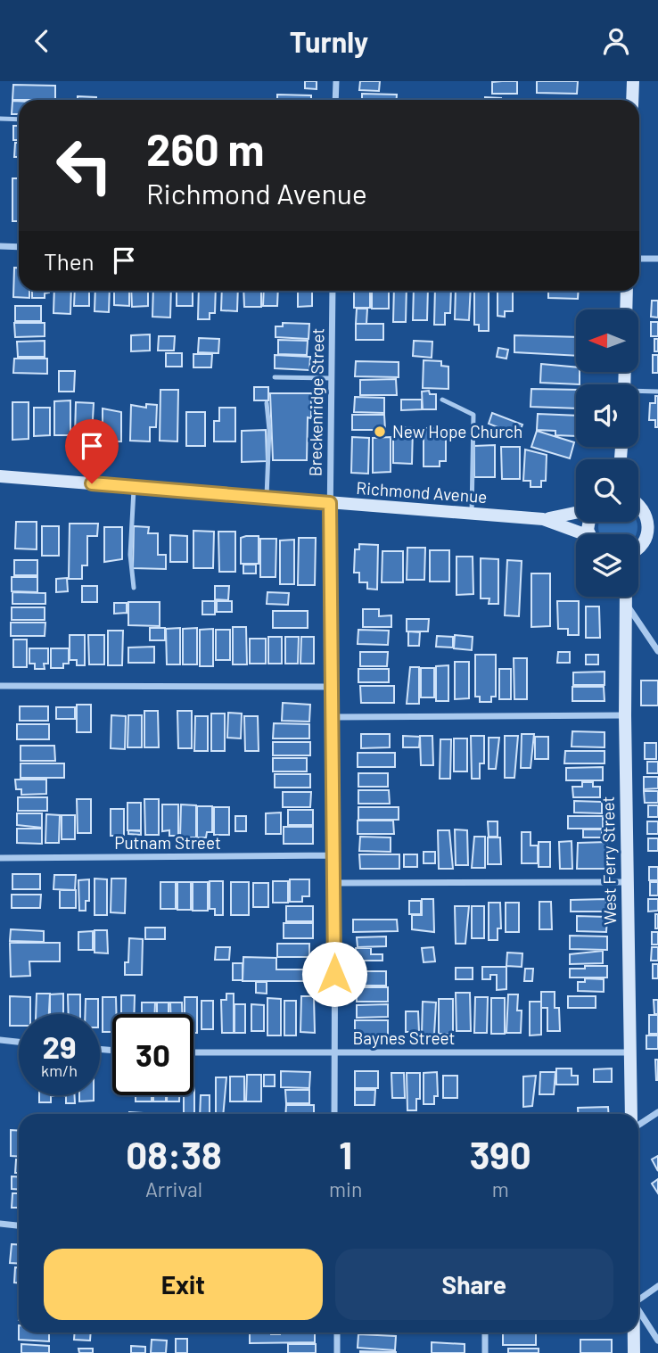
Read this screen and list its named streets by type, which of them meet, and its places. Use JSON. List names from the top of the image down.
{
  "streets": {
    "street": [
      "Breckenridge Street",
      "Richmond Avenue",
      "Putnam Street",
      "West Ferry Street",
      "Baynes Street"
    ]
  },
  "crossings": [
    ["Breckenridge Street", "Richmond Avenue"],
    ["Breckenridge Street", "Putnam Street"],
    ["Breckenridge Street", "Baynes Street"],
    ["West Ferry Street", "Baynes Street"]
  ],
  "places": ["New Hope Church"],
  "north": "left",
  "page": {
    "header": "Turnly",
    "turn": ["260 m", "Richmond Avenue"],
    "then": "Then",
    "speed": "29 km/h",
    "limit": "30",
    "eta": [
      "08:38",
      "Arrival",
      "1",
      "min",
      "390",
      "m"
    ],
    "buttons": ["Exit", "Share"]
  }
}
